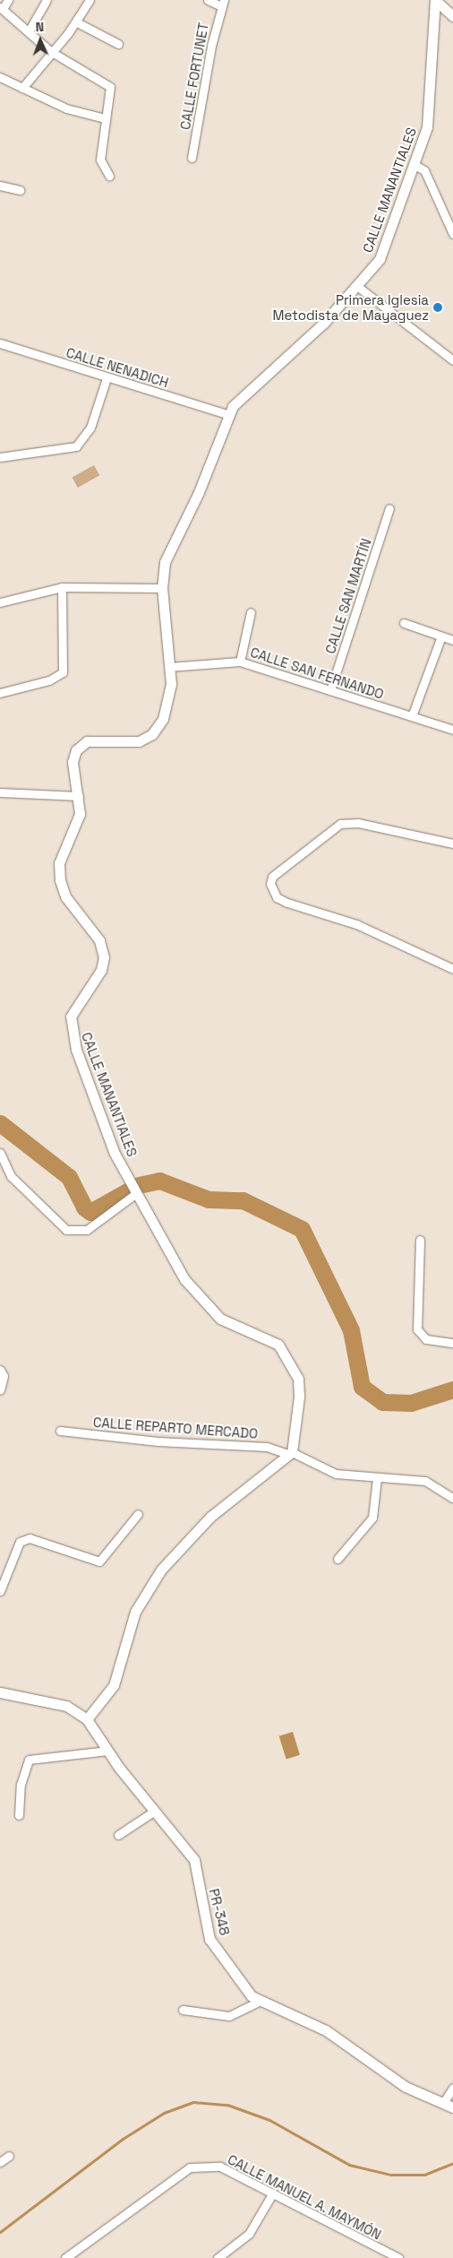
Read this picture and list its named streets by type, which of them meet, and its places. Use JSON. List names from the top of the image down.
{
  "streets": {
    "street": [
      "CALLE FORTUNET",
      "CALLE MANANTIALES",
      "CALLE NENADICH",
      "CALLE SAN MARTÍN",
      "CALLE SAN FERNANDO",
      "CALLE REPARTO MERCADO",
      "PR-348",
      "CALLE MANUEL A. MAYMÓN"
    ]
  },
  "crossings": [
    ["CALLE MANANTIALES", "CALLE NENADICH"],
    ["CALLE MANANTIALES", "CALLE SAN FERNANDO"],
    ["CALLE MANANTIALES", "CALLE REPARTO MERCADO"],
    ["CALLE SAN MARTÍN", "CALLE SAN FERNANDO"]
  ],
  "places": ["Primera Iglesia Metodista de Mayaguez"],
  "north": "top"
}
